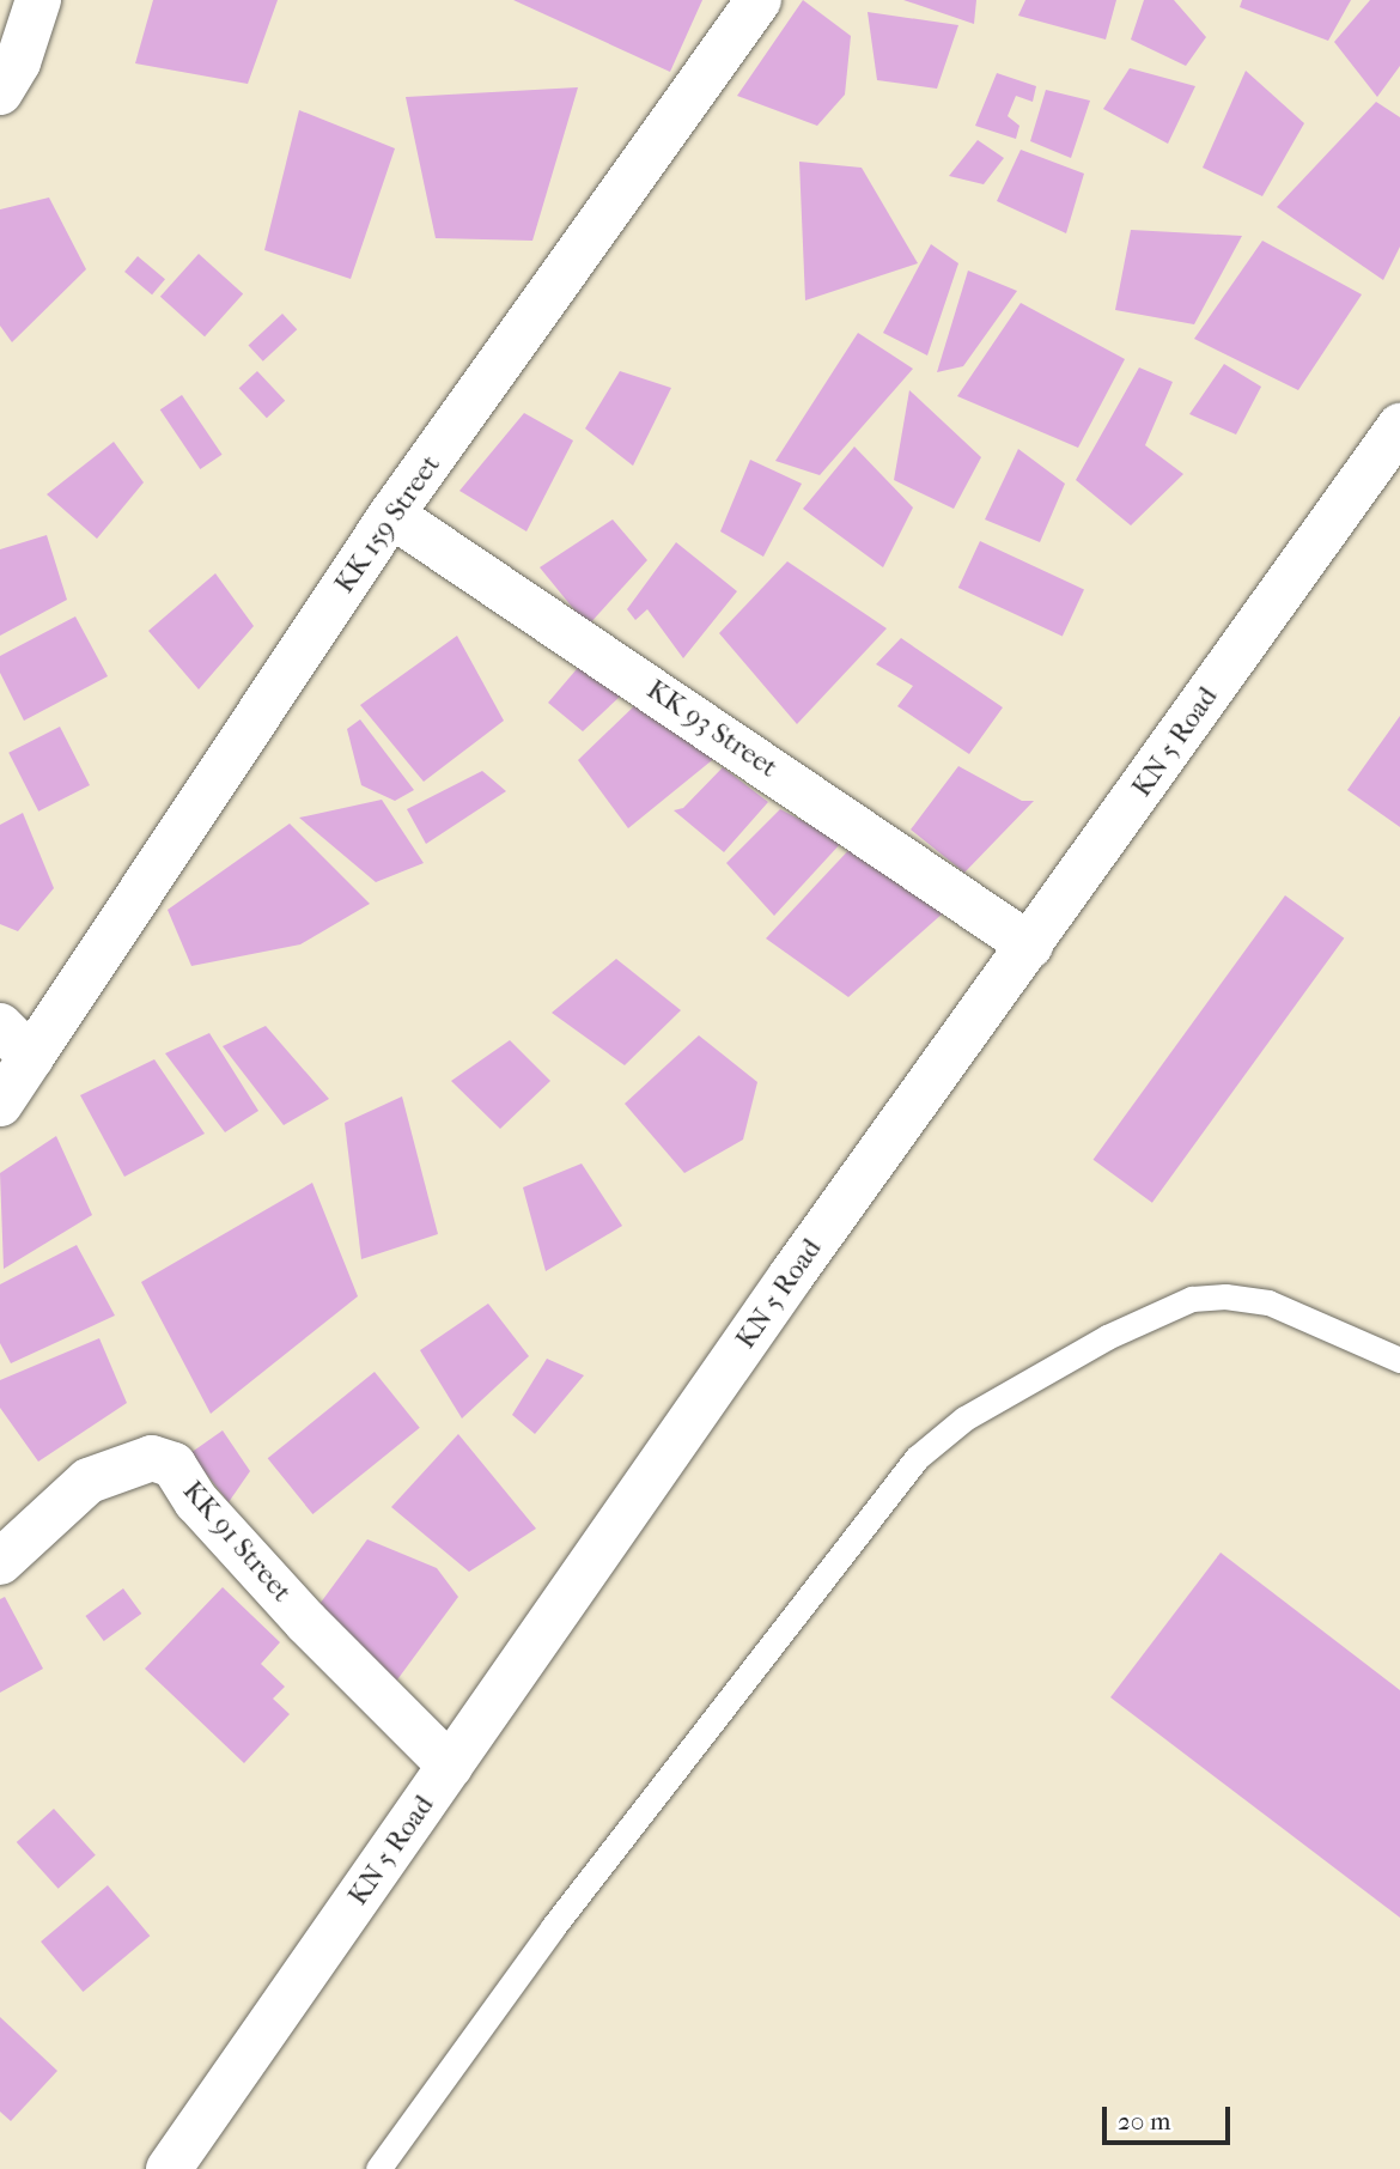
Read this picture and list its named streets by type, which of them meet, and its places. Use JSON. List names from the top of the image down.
{
  "streets": {
    "street": [
      "KK 159 Street",
      "KK 93 Street",
      "KN 5 Road",
      "KK 91 Street"
    ]
  },
  "crossings": [
    ["KK 159 Street", "KK 93 Street"],
    ["KK 93 Street", "KN 5 Road"],
    ["KN 5 Road", "KK 91 Street"]
  ],
  "scale_bar": "20 m"
}
